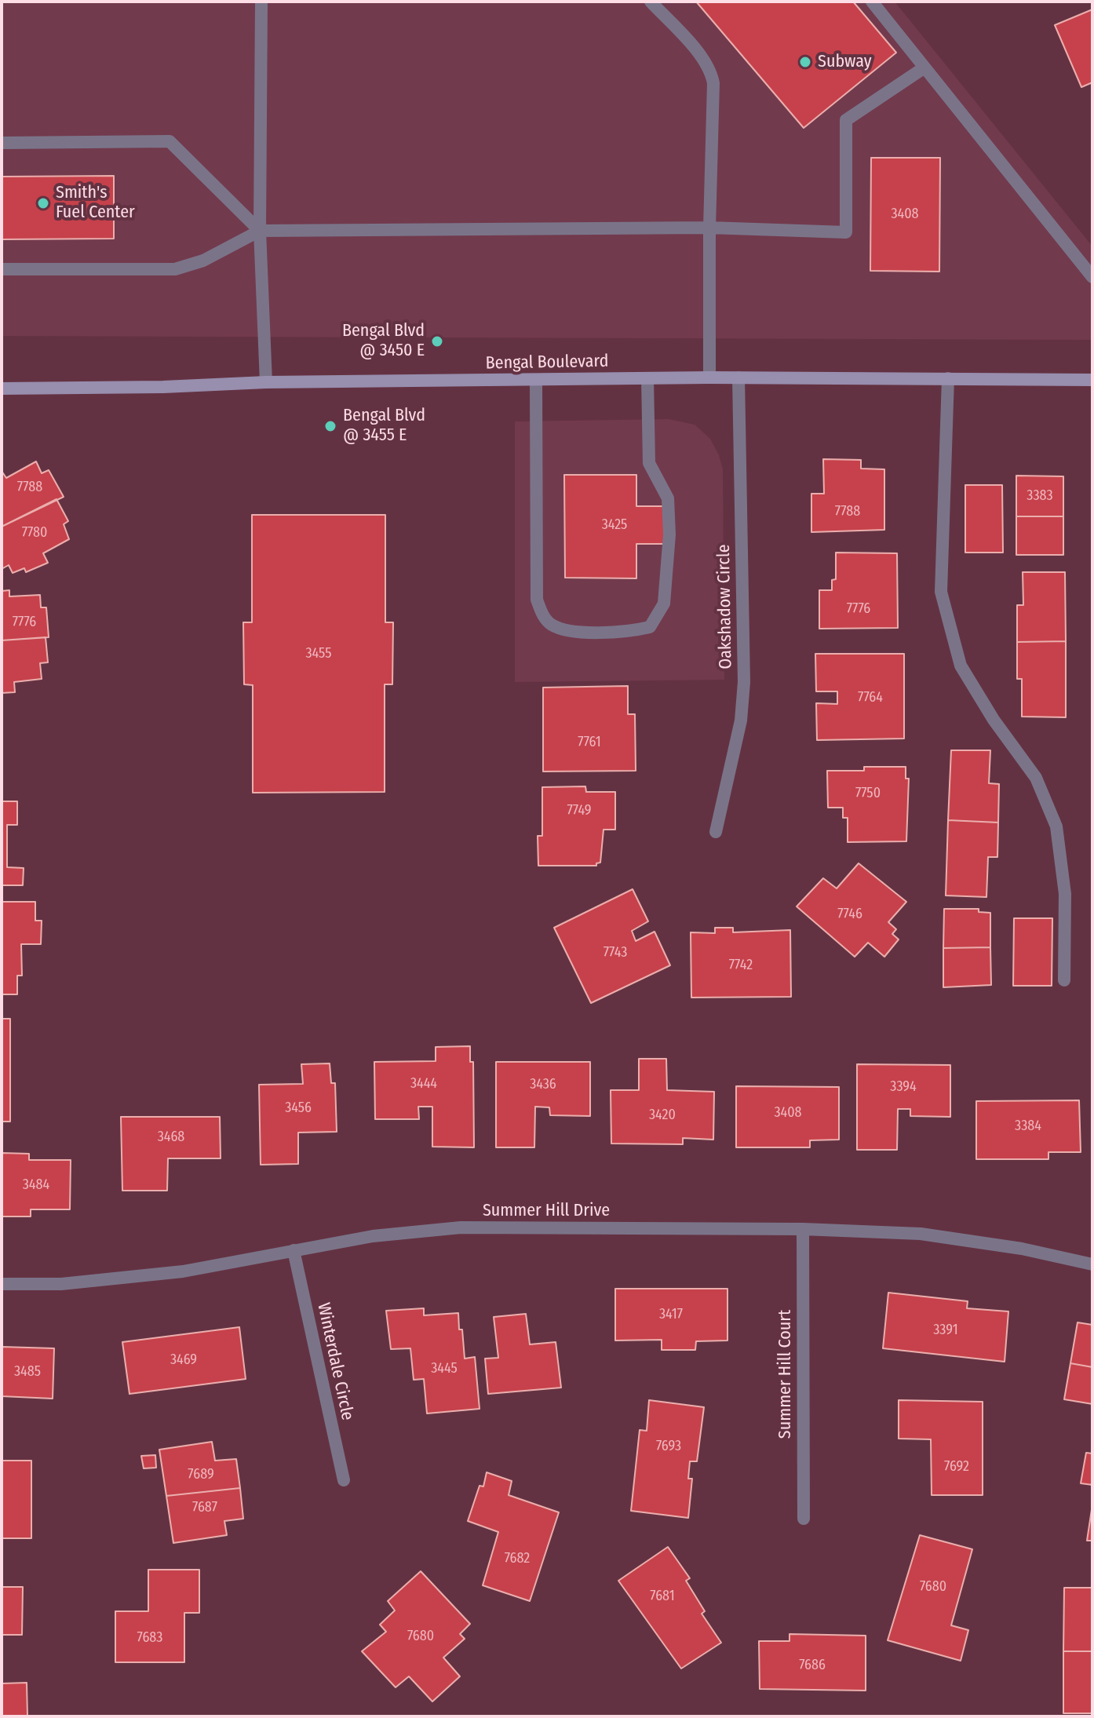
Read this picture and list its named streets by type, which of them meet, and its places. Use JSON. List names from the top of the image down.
{
  "streets": {
    "main road": ["Bengal Boulevard"],
    "street": [
      "Oakshadow Circle",
      "Summer Hill Drive",
      "Winterdale Circle",
      "Summer Hill Court"
    ]
  },
  "crossings": [
    ["Bengal Boulevard", "Oakshadow Circle"],
    ["Summer Hill Drive", "Winterdale Circle"],
    ["Summer Hill Drive", "Summer Hill Court"]
  ],
  "places": [
    "Subway",
    "Smith's Fuel Center",
    "Bengal Blvd @ 3450 E",
    "Bengal Blvd @ 3455 E"
  ],
  "house_numbers": [
    "3408",
    "7788",
    "3383",
    "7788",
    "3425",
    "7780",
    "7776",
    "7776",
    "3455",
    "7764",
    "7761",
    "7750",
    "7749",
    "7746",
    "7743",
    "7742",
    "3444",
    "3436",
    "3394",
    "3456",
    "3408",
    "3420",
    "3384",
    "3468",
    "3484",
    "3417",
    "3391",
    "3469",
    "3445",
    "3485",
    "7693",
    "7692",
    "7689",
    "7687",
    "7682",
    "7680",
    "7681",
    "7680",
    "7683",
    "7686"
  ]
}
